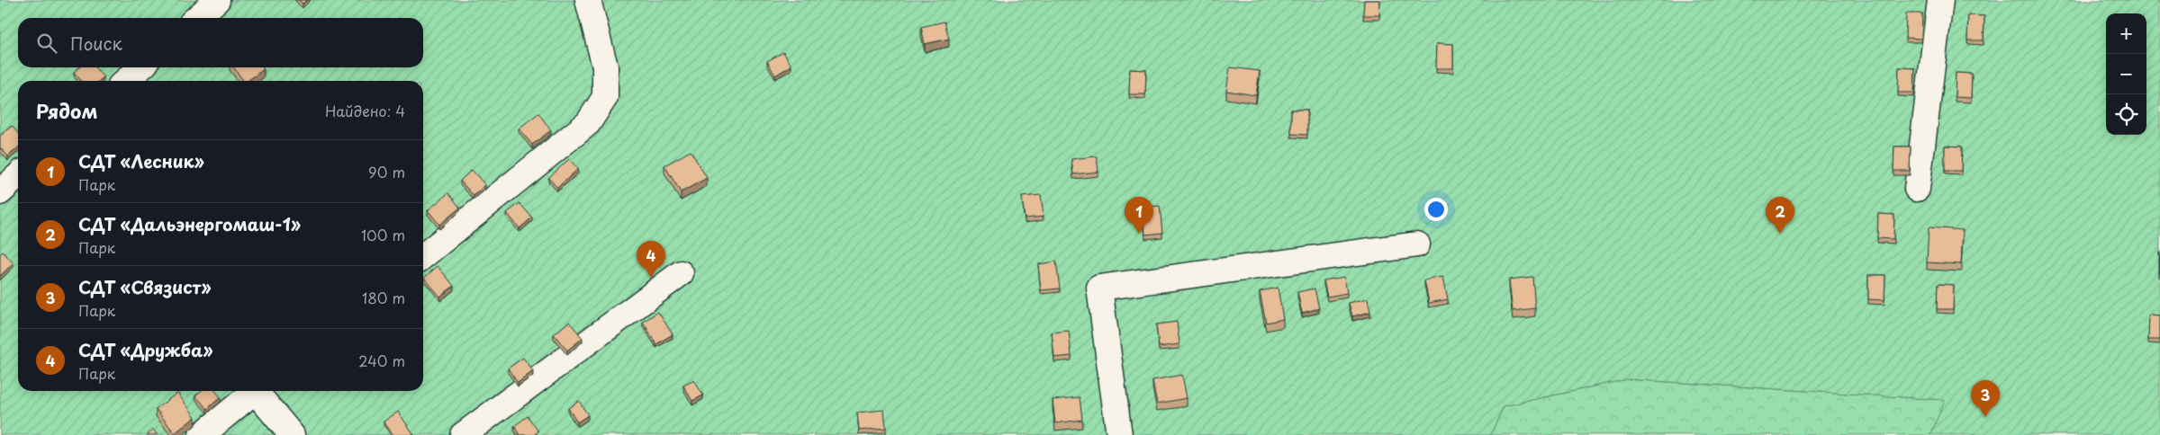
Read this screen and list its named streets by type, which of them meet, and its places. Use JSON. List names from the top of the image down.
{
  "page": {
    "map_buttons": ["+", "−"],
    "search": "Поиск",
    "heading": ["Рядом", "Найдено: 4"],
    "list": [
      {
        "mark": "1",
        "name": "СДТ «Лесник»",
        "note": "Парк",
        "value": "90 m"
      },
      {
        "mark": "2",
        "name": "СДТ «Дальэнергомаш-1»",
        "note": "Парк",
        "value": "100 m"
      },
      {
        "mark": "3",
        "name": "СДТ «Связист»",
        "note": "Парк",
        "value": "180 m"
      },
      {
        "mark": "4",
        "name": "СДТ «Дружба»",
        "note": "Парк",
        "value": "240 m"
      }
    ],
    "pins": [
      "1",
      "2",
      "4",
      "3"
    ]
  }
}
